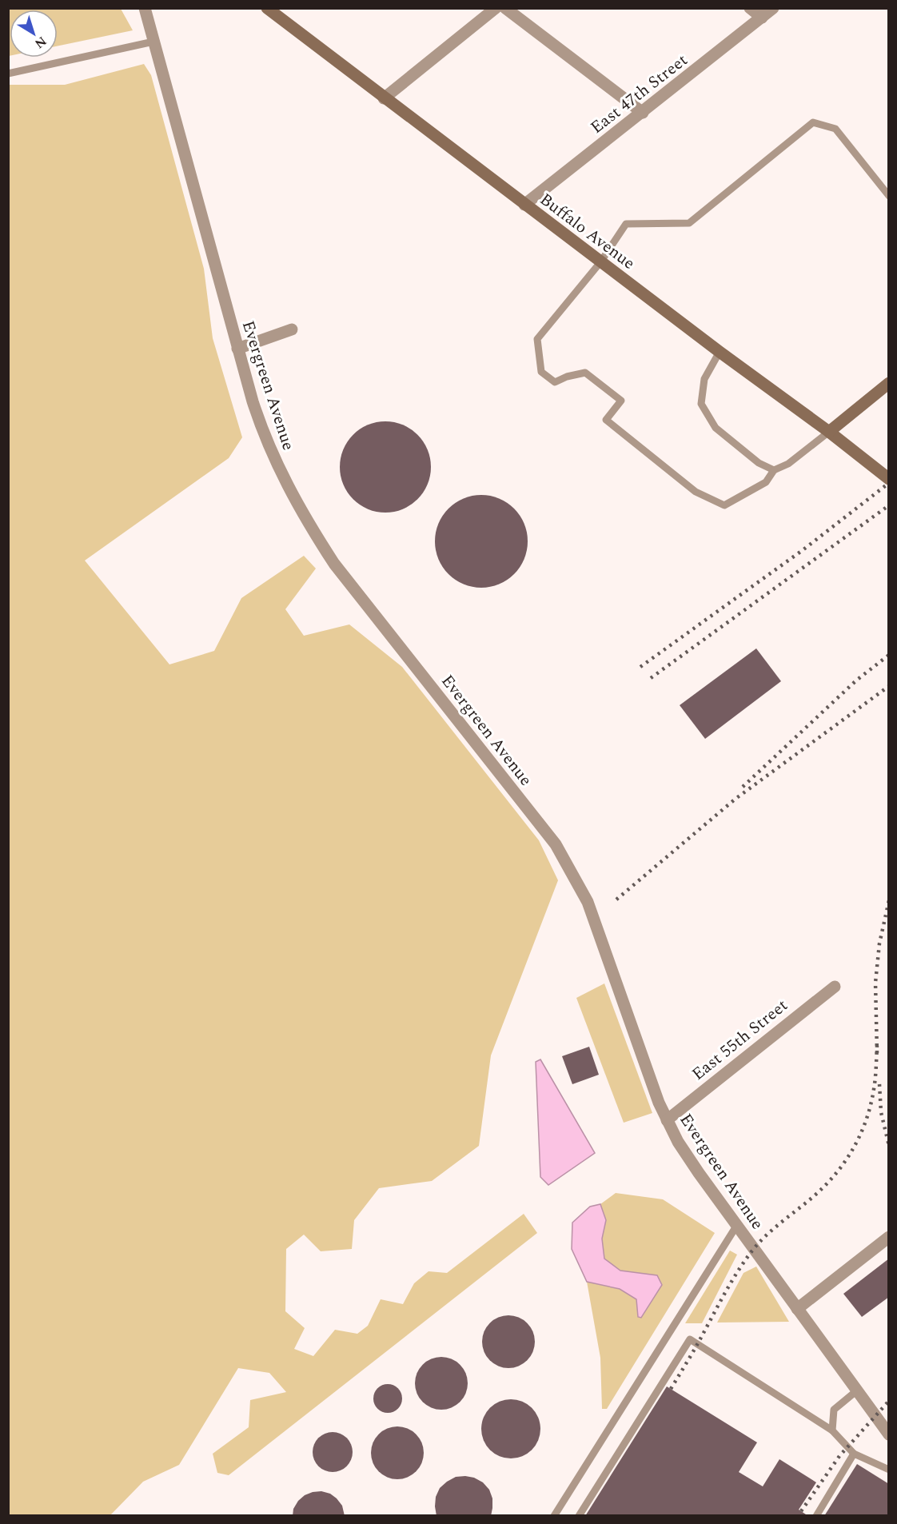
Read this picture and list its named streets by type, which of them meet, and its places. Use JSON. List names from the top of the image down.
{
  "streets": {
    "street": [
      "East 47th Street",
      "Buffalo Avenue",
      "Evergreen Avenue",
      "East 55th Street"
    ]
  },
  "crossings": [
    ["East 47th Street", "Buffalo Avenue"],
    ["Evergreen Avenue", "East 55th Street"]
  ],
  "north": "bottom right"
}
